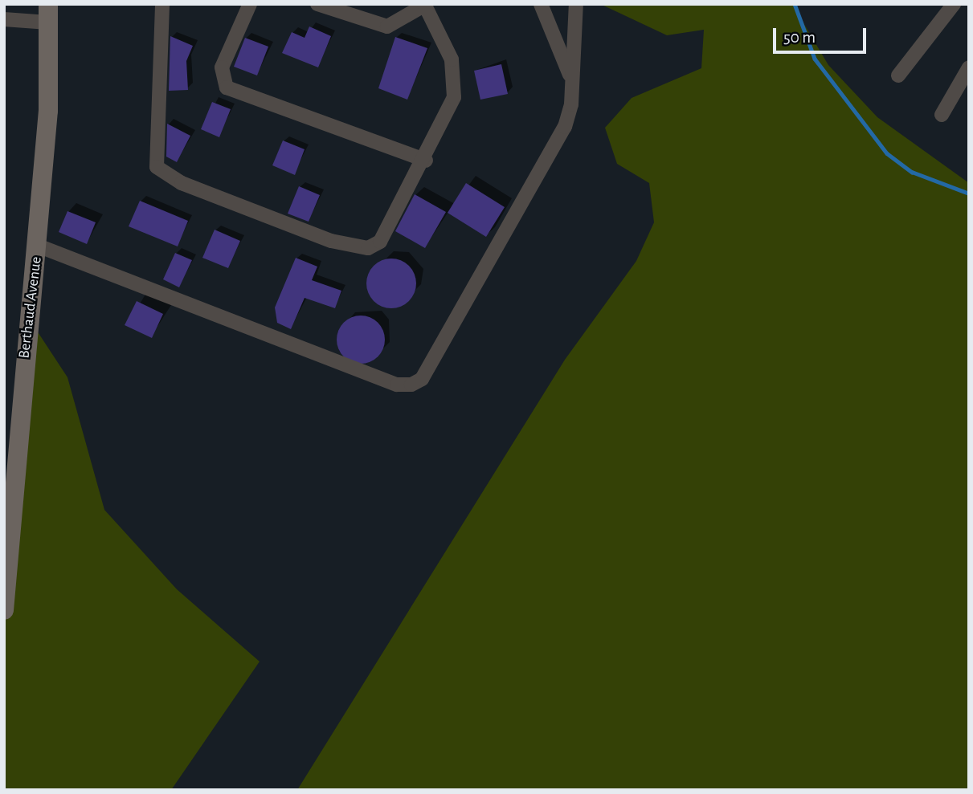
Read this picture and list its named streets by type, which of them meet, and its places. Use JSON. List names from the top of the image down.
{
  "streets": {
    "street": ["Berthaud Avenue"]
  },
  "scale_bar": "50 m"
}
